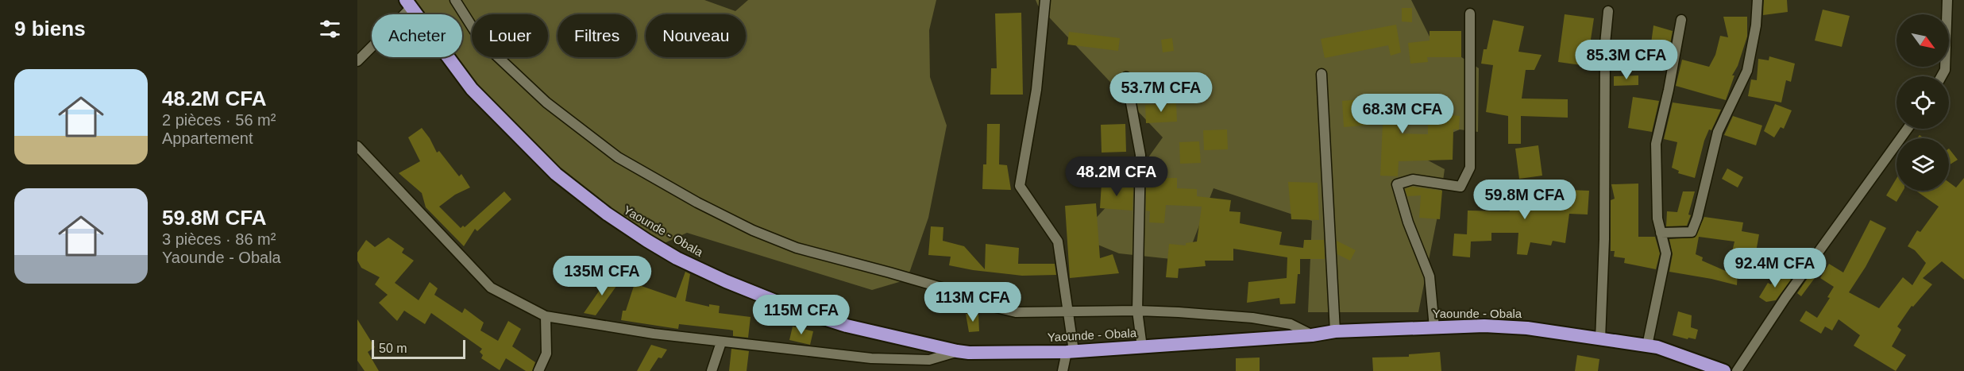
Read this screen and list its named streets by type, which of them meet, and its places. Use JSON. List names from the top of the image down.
{
  "streets": {
    "highway": ["Yaounde - Obala"]
  },
  "scale_bar": "50 m",
  "north": "bottom right",
  "page": {
    "heading": "9 biens",
    "chip": [
      "Acheter",
      "Louer",
      "Filtres",
      "Nouveau"
    ],
    "price": [
      "85.3M CFA",
      "53.7M CFA",
      "68.3M CFA",
      "48.2M CFA",
      "59.8M CFA",
      "92.4M CFA",
      "135M CFA",
      "113M CFA",
      "115M CFA"
    ],
    "list": [
      {
        "name": "48.2M CFA",
        "note": "2 pièces · 56 m² · Appartement"
      },
      {
        "name": "59.8M CFA",
        "note": "3 pièces · 86 m² · Yaounde - Obala"
      }
    ],
    "scale": "50 m"
  }
}
